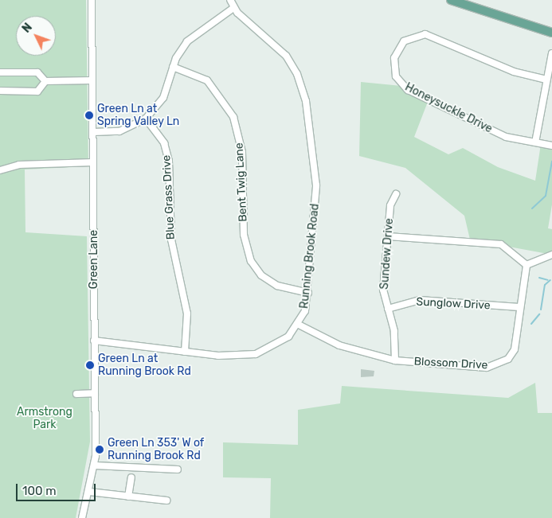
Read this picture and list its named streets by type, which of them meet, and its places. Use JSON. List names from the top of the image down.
{
  "streets": {
    "street": [
      "Honeysuckle Drive",
      "Bent Twig Lane",
      "Blue Grass Drive",
      "Sundew Drive",
      "Running Brook Road",
      "Green Lane",
      "Sunglow Drive",
      "Blossom Drive"
    ]
  },
  "crossings": [
    ["Bent Twig Lane", "Running Brook Road"],
    ["Blue Grass Drive", "Running Brook Road"],
    ["Sundew Drive", "Sunglow Drive"],
    ["Sundew Drive", "Blossom Drive"],
    ["Running Brook Road", "Green Lane"],
    ["Running Brook Road", "Blossom Drive"],
    ["Sunglow Drive", "Blossom Drive"]
  ],
  "parks": ["Armstrong Park"],
  "places": ["Green Ln at Spring Valley Ln", "Green Ln at Running Brook Rd", "Green Ln 353' W of Running Brook Rd"],
  "scale_bar": "100 m",
  "north": "top left"
}
